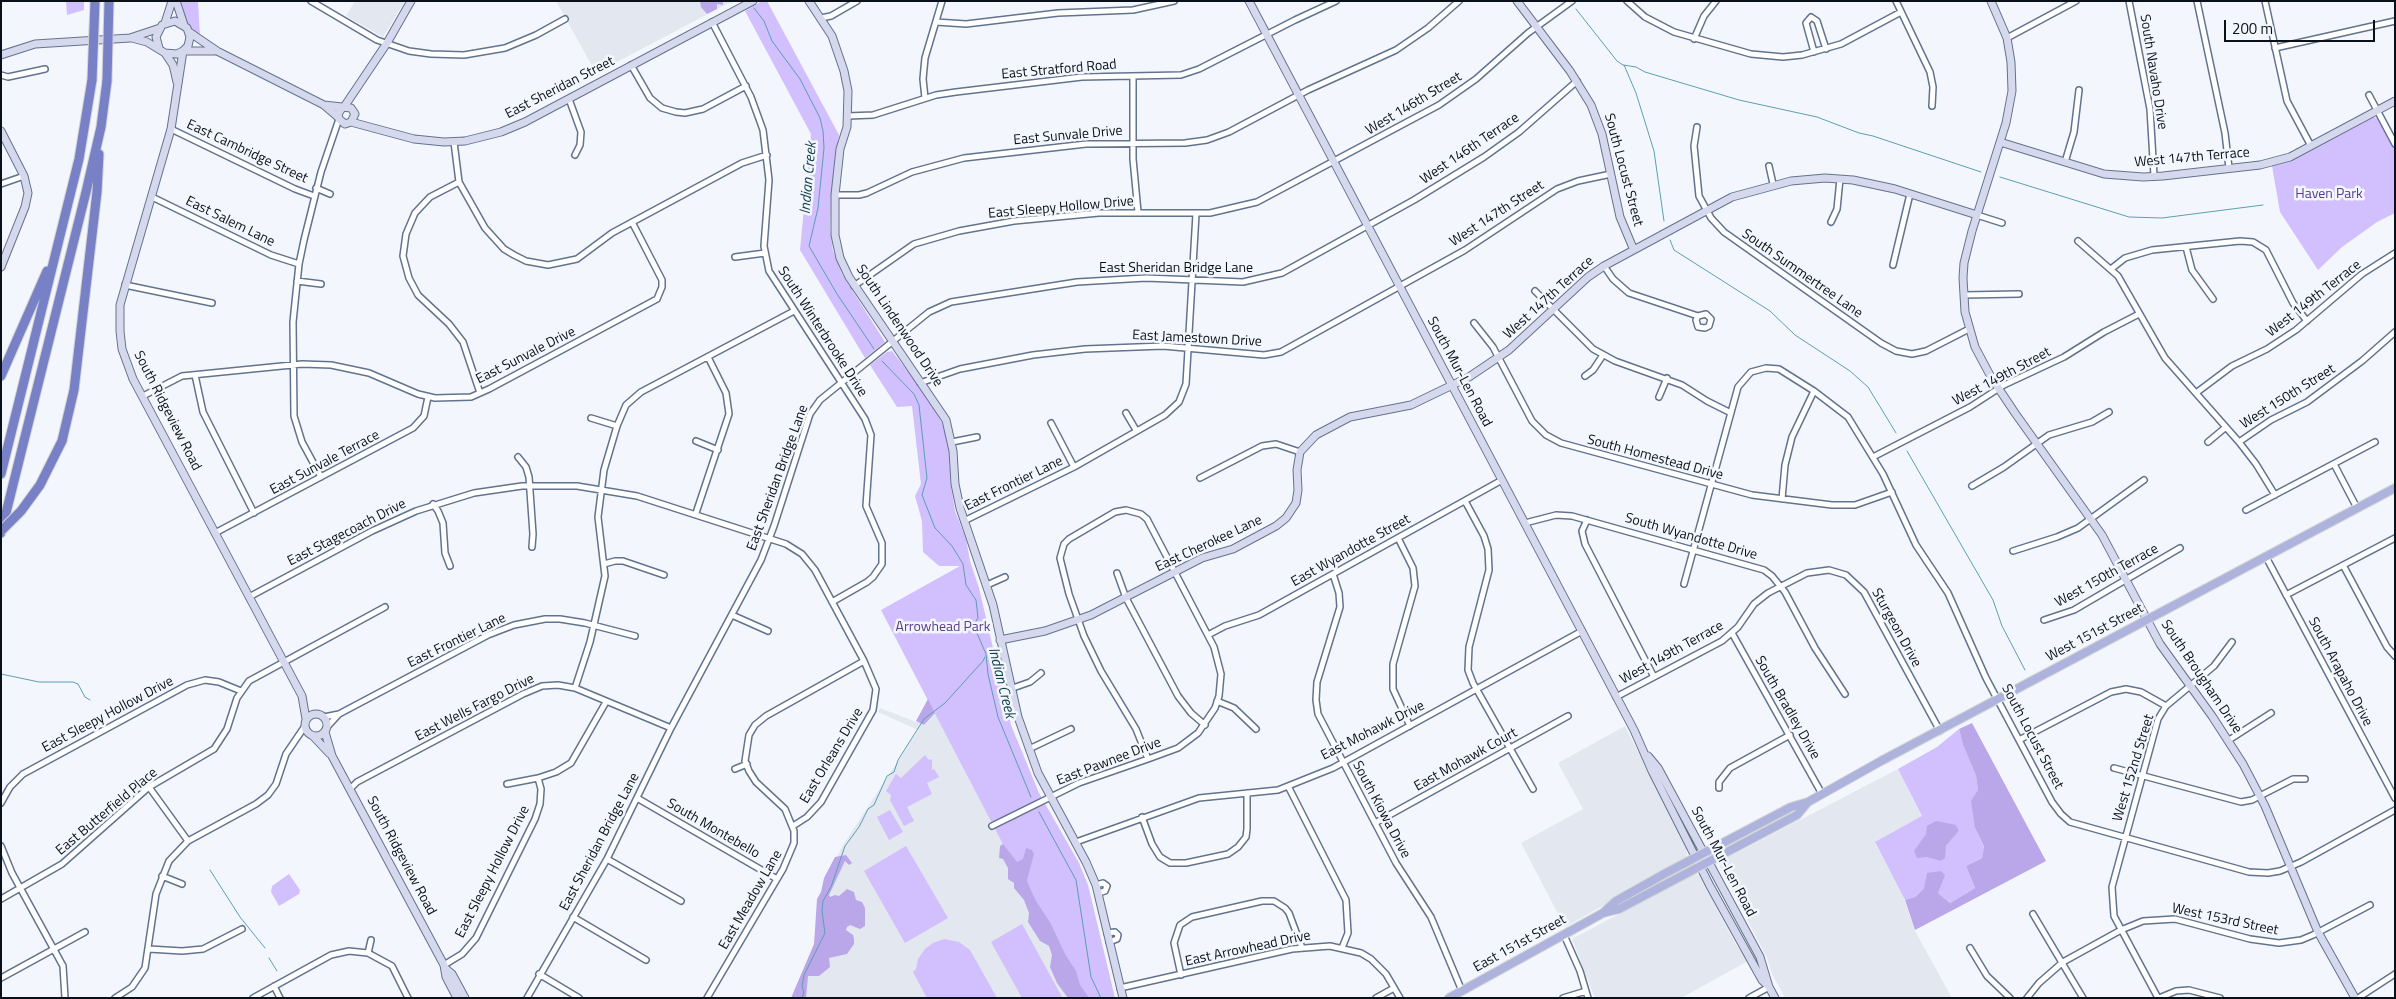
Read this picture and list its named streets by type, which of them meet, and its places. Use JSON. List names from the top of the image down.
{
  "streets": {
    "main road": ["West 151st Street", "East 151st Street"],
    "street": [
      "East Stratford Road",
      "South Navaho Drive",
      "East Sheridan Street",
      "West 146th Street",
      "East Sunvale Drive",
      "West 146th Terrace",
      "East Cambridge Street",
      "West 147th Terrace",
      "South Locust Street",
      "East Sleepy Hollow Drive",
      "West 147th Street",
      "East Salem Lane",
      "East Sheridan Bridge Lane",
      "South Summertree Lane",
      "West 149th Terrace",
      "South Lindenwood Drive",
      "South Winterbrooke Drive",
      "East Jamestown Drive",
      "South Mur-Len Road",
      "West 149th Street",
      "West 150th Street",
      "South Ridgeview Road",
      "South Homestead Drive",
      "East Sunvale Terrace",
      "East Frontier Lane",
      "East Stagecoach Drive",
      "South Wyandotte Drive",
      "East Cherokee Lane",
      "East Wyandotte Street",
      "West 150th Terrace",
      "Sturgeon Drive",
      "South Arapaho Drive",
      "South Brougham Drive",
      "East Wells Fargo Drive",
      "South Bradley Drive",
      "East Mohawk Drive",
      "East Orleans Drive",
      "East Mohawk Court",
      "East Pawnee Drive",
      "West 152nd Street",
      "South Kiowa Drive",
      "East Butterfield Place",
      "South Montebello",
      "East Meadow Lane",
      "West 153rd Street",
      "East Arrowhead Drive"
    ]
  },
  "crossings": [
    ["East Stratford Road", "South Lindenwood Drive"],
    ["East Stratford Road", "South Mur-Len Road"],
    ["South Navaho Drive", "West 147th Terrace"],
    ["East Sheridan Street", "South Winterbrooke Drive"],
    ["East Sheridan Street", "South Ridgeview Road"],
    ["West 146th Street", "South Locust Street"],
    ["West 146th Street", "East Sleepy Hollow Drive"],
    ["West 146th Street", "South Mur-Len Road"],
    ["East Sunvale Drive", "South Lindenwood Drive"],
    ["East Sunvale Drive", "South Mur-Len Road"],
    ["East Sunvale Drive", "South Ridgeview Road"],
    ["East Sunvale Drive", "East Sunvale Terrace"],
    ["West 146th Terrace", "South Locust Street"],
    ["West 146th Terrace", "East Sheridan Bridge Lane"],
    ["West 146th Terrace", "South Mur-Len Road"],
    ["East Cambridge Street", "South Ridgeview Road"],
    ["West 147th Terrace", "South Locust Street"],
    ["West 147th Terrace", "South Summertree Lane"],
    ["West 147th Terrace", "South Mur-Len Road"],
    ["West 147th Terrace", "South Homestead Drive"],
    ["West 147th Terrace", "South Brougham Drive"],
    ["South Locust Street", "West 147th Street"],
    ["South Locust Street", "West 149th Street"],
    ["South Locust Street", "South Homestead Drive"],
    ["South Locust Street", "South Wyandotte Drive"],
    ["South Locust Street", "West 151st Street"],
    ["South Locust Street", "South Brougham Drive"],
    ["South Locust Street", "West 152nd Street"],
    ["East Sleepy Hollow Drive", "South Lindenwood Drive"],
    ["East Sleepy Hollow Drive", "South Mur-Len Road"],
    ["East Sleepy Hollow Drive", "South Ridgeview Road"],
    ["East Sleepy Hollow Drive", "East Butterfield Place"],
    ["West 147th Street", "East Jamestown Drive"],
    ["West 147th Street", "South Mur-Len Road"],
    ["East Salem Lane", "South Ridgeview Road"],
    ["East Sheridan Bridge Lane", "South Lindenwood Drive"],
    ["East Sheridan Bridge Lane", "South Winterbrooke Drive"],
    ["East Sheridan Bridge Lane", "South Mur-Len Road"],
    ["East Sheridan Bridge Lane", "East Stagecoach Drive"],
    ["East Sheridan Bridge Lane", "East Wells Fargo Drive"],
    ["East Sheridan Bridge Lane", "South Montebello"],
    ["South Summertree Lane", "South Brougham Drive"],
    ["West 149th Terrace", "South Mur-Len Road"],
    ["West 149th Terrace", "South Wyandotte Drive"],
    ["West 149th Terrace", "Sturgeon Drive"],
    ["West 149th Terrace", "South Bradley Drive"],
    ["South Lindenwood Drive", "East Jamestown Drive"],
    ["South Lindenwood Drive", "East Frontier Lane"],
    ["South Lindenwood Drive", "East Cherokee Lane"],
    ["South Lindenwood Drive", "East Mohawk Drive"],
    ["South Lindenwood Drive", "East Pawnee Drive"],
    ["South Lindenwood Drive", "East Arrowhead Drive"],
    ["South Winterbrooke Drive", "East Stagecoach Drive"],
    ["East Jamestown Drive", "South Mur-Len Road"],
    ["East Jamestown Drive", "East Frontier Lane"],
    ["South Mur-Len Road", "South Wyandotte Drive"],
    ["South Mur-Len Road", "East Wyandotte Street"],
    ["South Mur-Len Road", "West 151st Street"],
    ["South Mur-Len Road", "East Mohawk Drive"],
    ["South Mur-Len Road", "East 151st Street"],
    ["West 149th Street", "South Brougham Drive"],
    ["South Ridgeview Road", "East Sunvale Terrace"],
    ["South Ridgeview Road", "East Stagecoach Drive"],
    ["South Ridgeview Road", "East Wells Fargo Drive"],
    ["South Ridgeview Road", "East Butterfield Place"],
    ["East Stagecoach Drive", "East Orleans Drive"],
    ["South Wyandotte Drive", "Sturgeon Drive"],
    ["East Wyandotte Street", "South Kiowa Drive"],
    ["West 150th Terrace", "South Brougham Drive"],
    ["Sturgeon Drive", "West 151st Street"],
    ["West 151st Street", "South Arapaho Drive"],
    ["West 151st Street", "South Brougham Drive"],
    ["West 151st Street", "South Bradley Drive"],
    ["West 151st Street", "East 151st Street"],
    ["South Brougham Drive", "West 152nd Street"],
    ["South Brougham Drive", "West 153rd Street"],
    ["East Mohawk Drive", "South Kiowa Drive"],
    ["East Orleans Drive", "East Meadow Lane"],
    ["East Mohawk Court", "South Kiowa Drive"],
    ["South Kiowa Drive", "East 151st Street"],
    ["South Montebello", "East Meadow Lane"]
  ],
  "water": ["Indian Creek"],
  "parks": ["Haven Park", "Arrowhead Park"],
  "scale_bar": "200 m"
}
